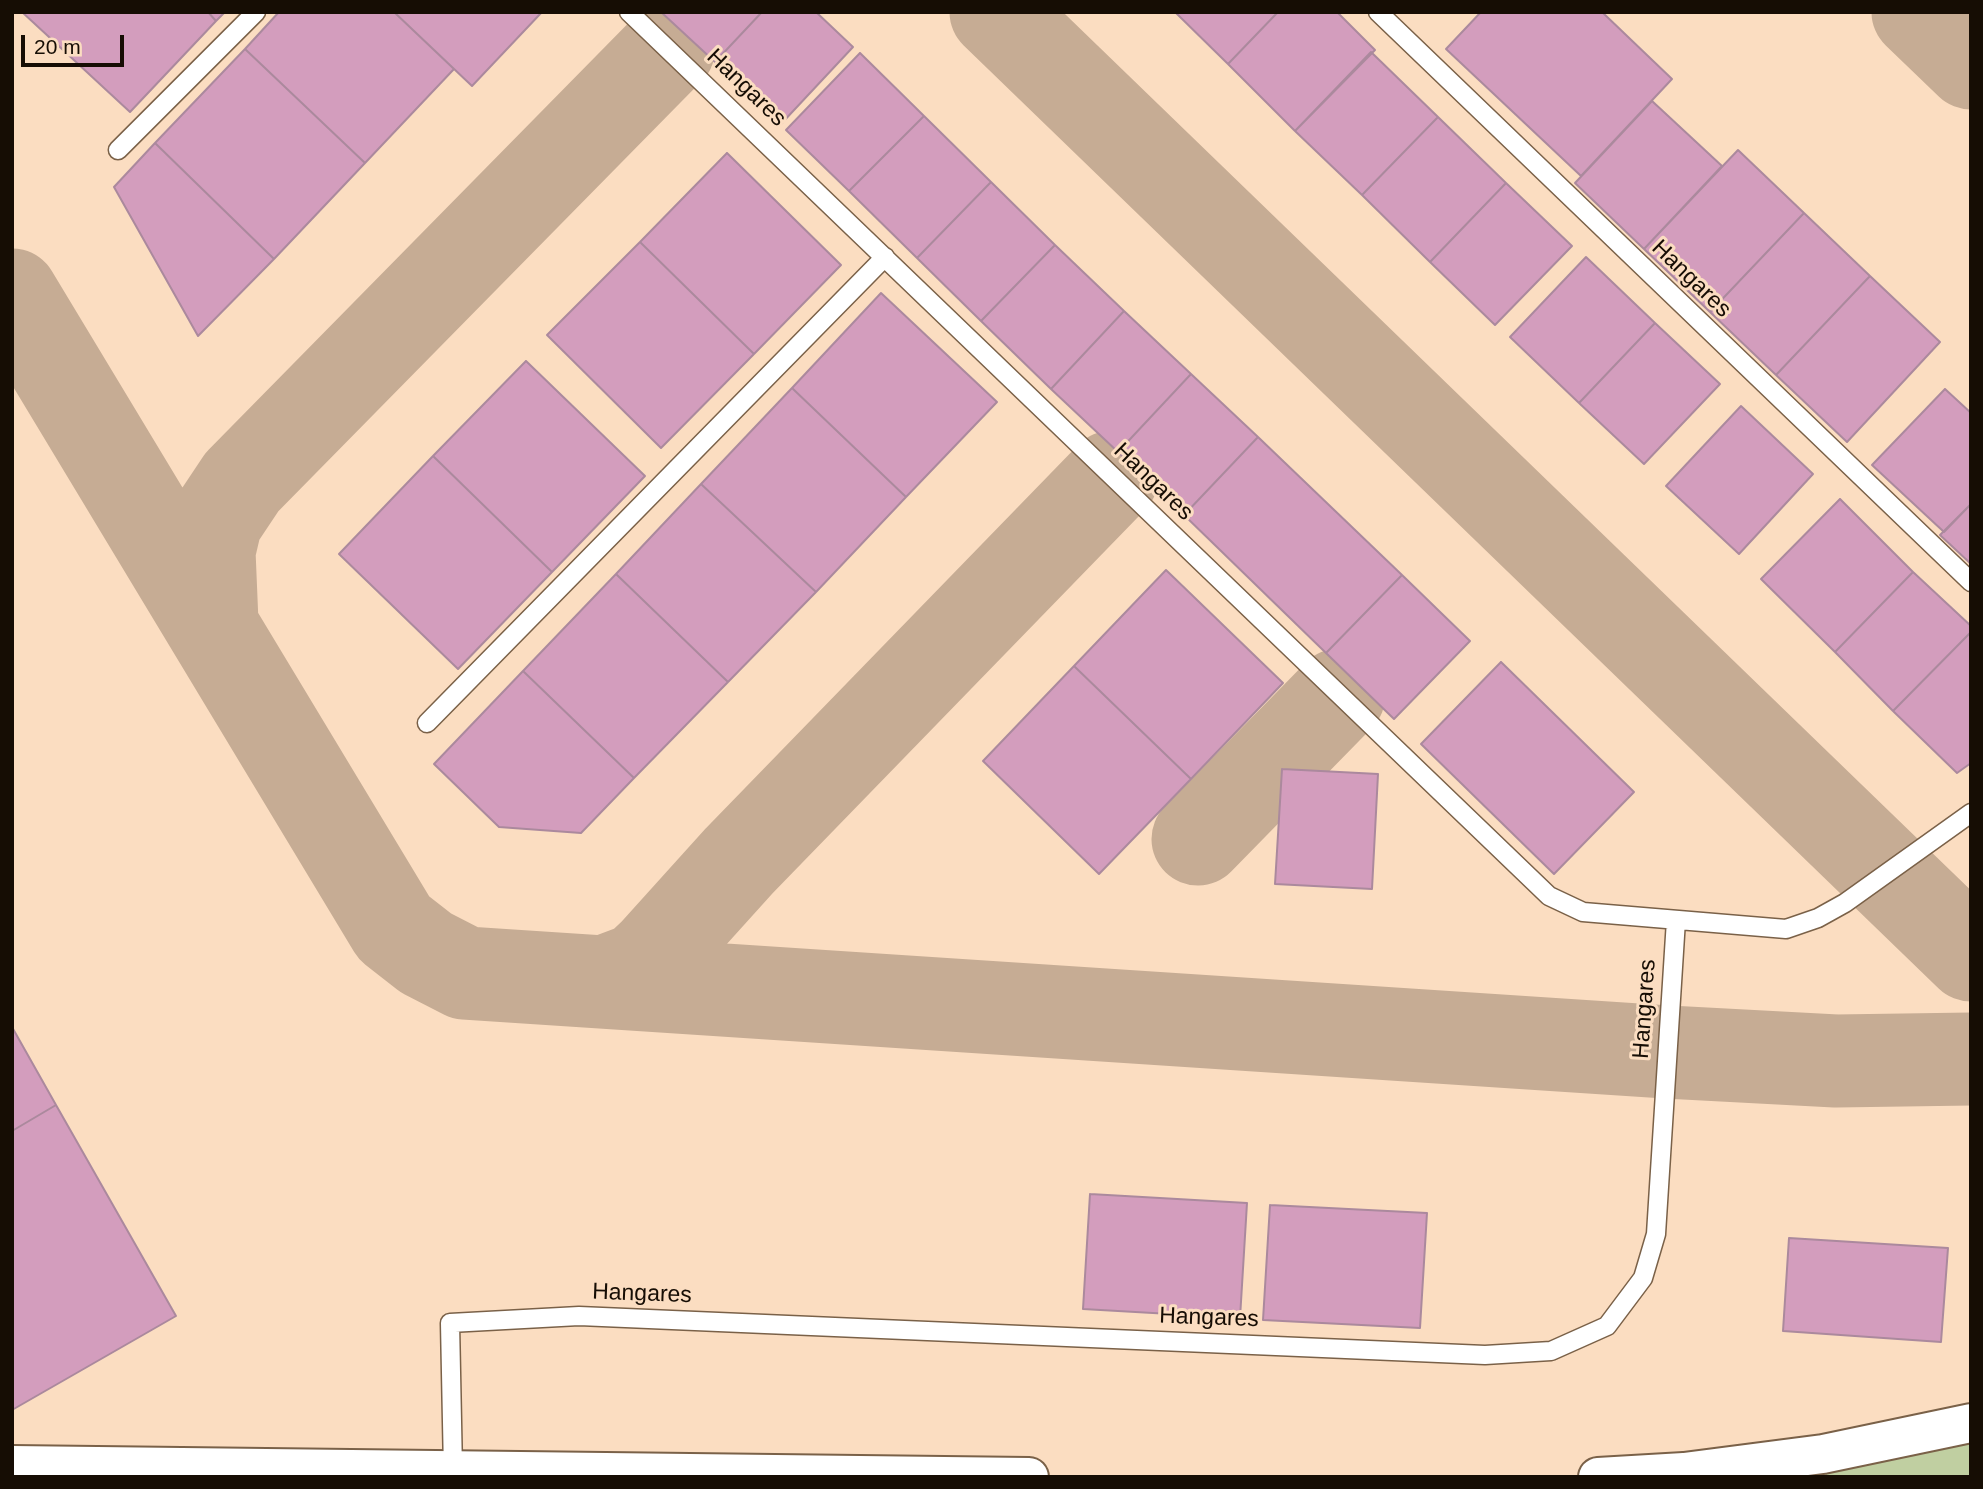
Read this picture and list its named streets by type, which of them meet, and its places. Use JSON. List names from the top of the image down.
{
  "streets": {
    "lane": ["Hangares"]
  },
  "scale_bar": "20 m"
}
